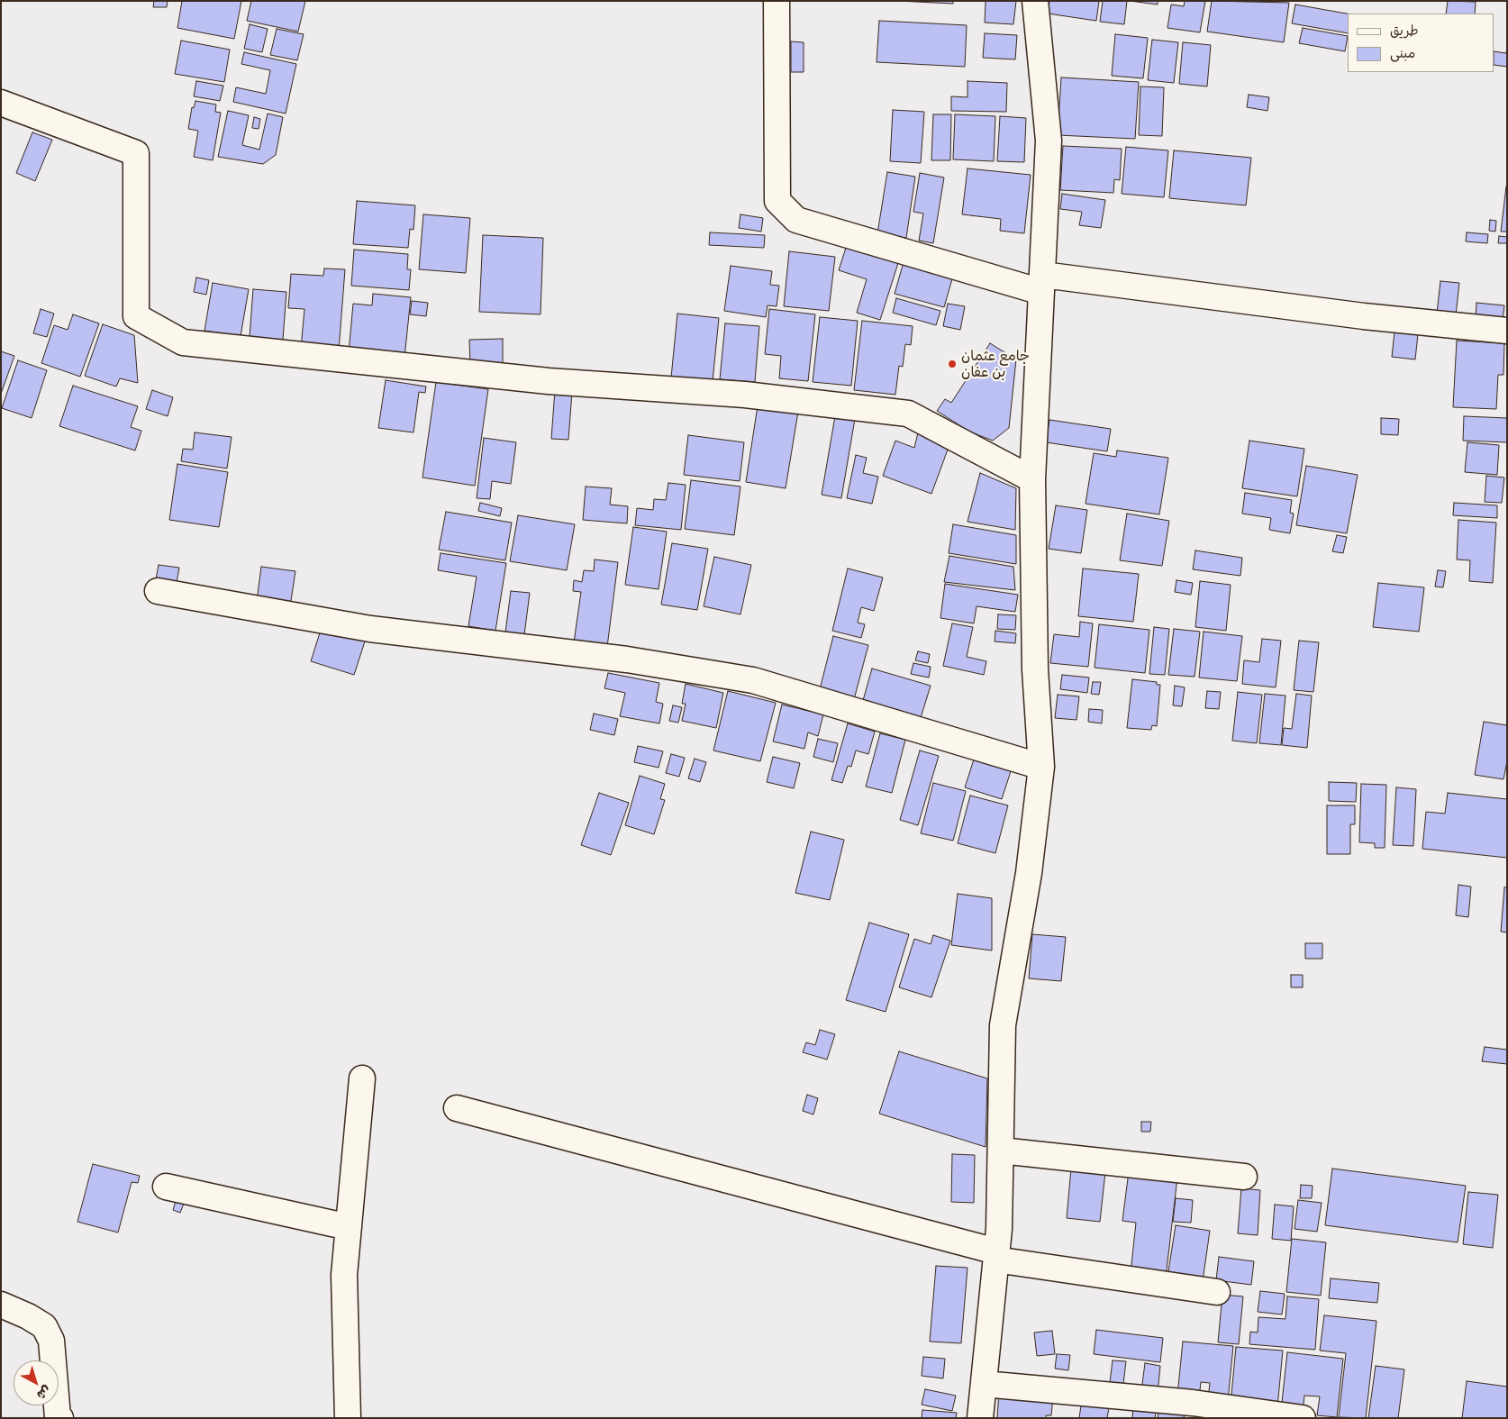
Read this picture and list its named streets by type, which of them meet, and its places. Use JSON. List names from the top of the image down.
{
  "places": ["جامع عثمان بن عفان"],
  "legend": ["طريق", "مبنى"],
  "north": "bottom right"
}
